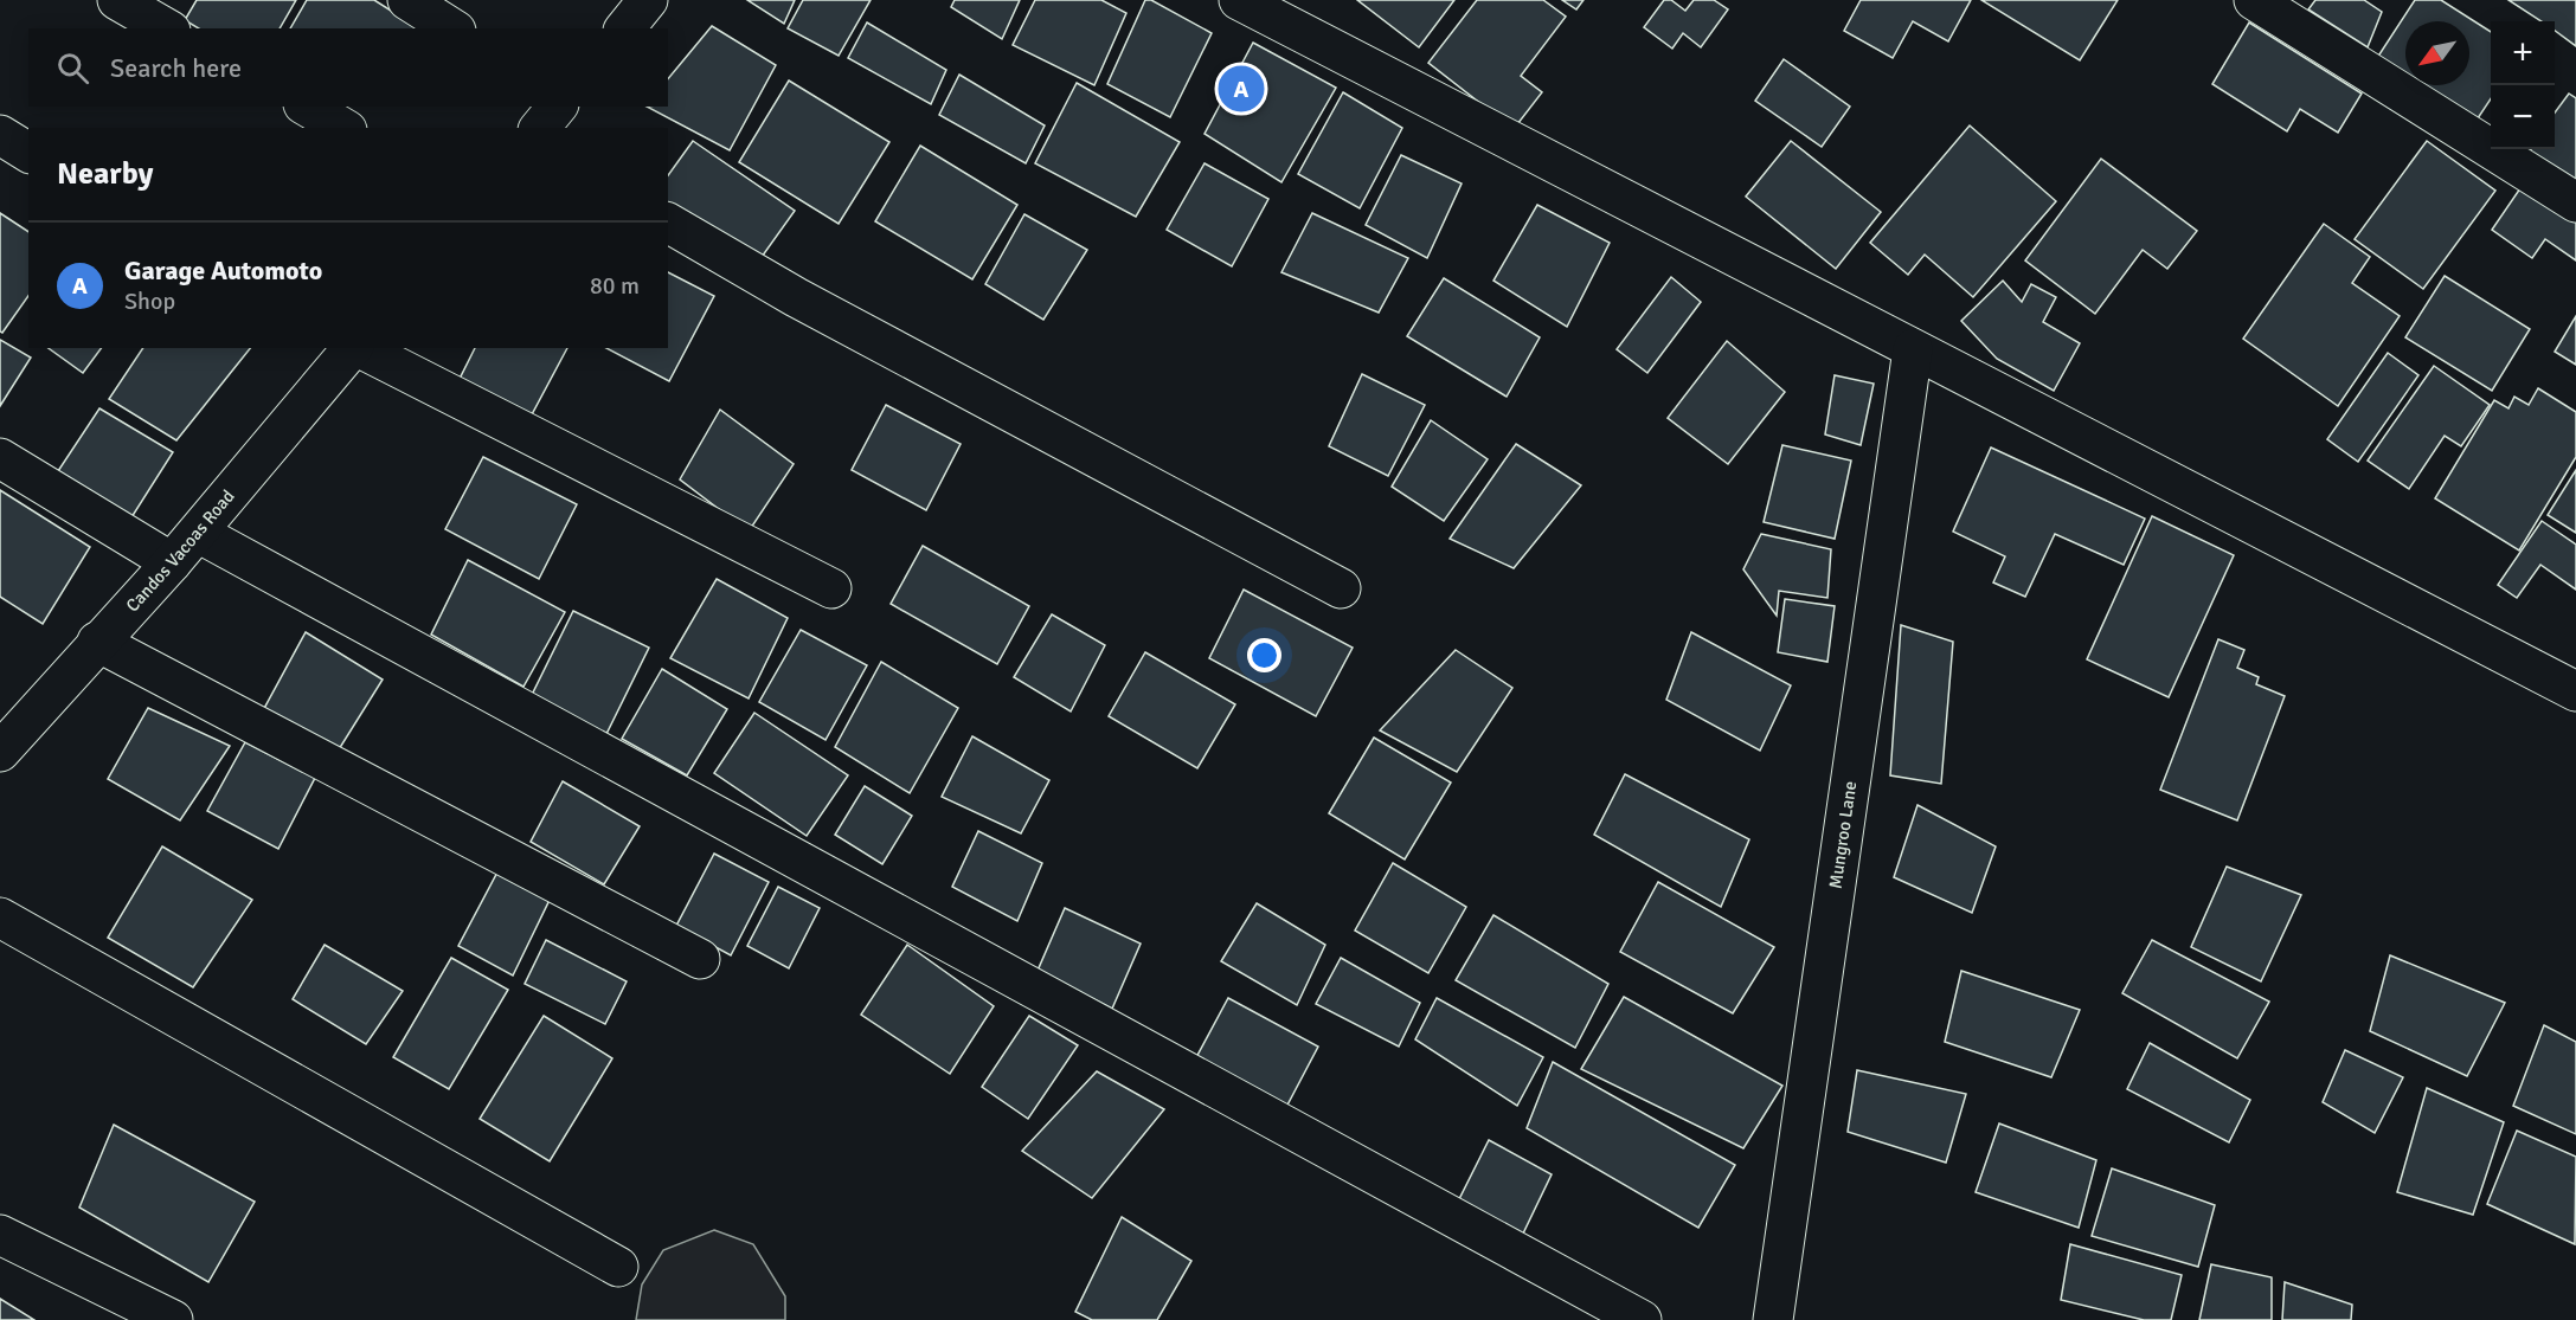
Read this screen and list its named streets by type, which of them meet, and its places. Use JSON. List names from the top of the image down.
{
  "streets": {
    "street": ["Candos Vacoas Road", "Mungroo Lane"]
  },
  "north": "bottom left",
  "page": {
    "map_buttons": ["+", "−"],
    "search": "Search here",
    "pins": "A",
    "heading": "Nearby",
    "list": [
      {
        "mark": "A",
        "name": "Garage Automoto",
        "note": "Shop",
        "value": "80 m"
      }
    ]
  }
}
